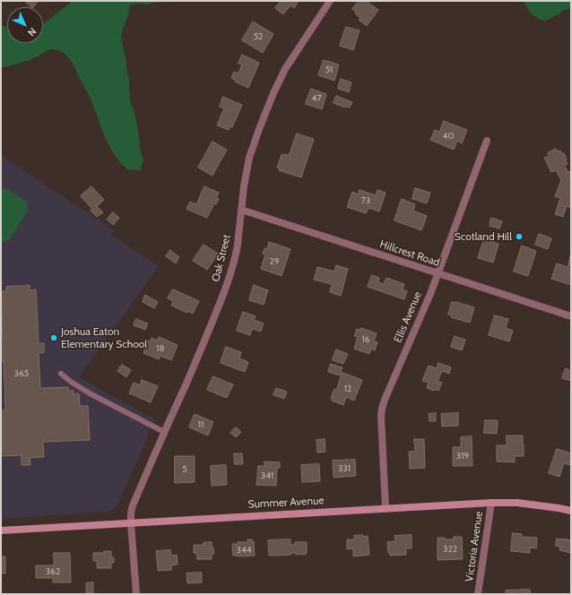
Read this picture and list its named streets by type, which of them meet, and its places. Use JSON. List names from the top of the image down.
{
  "streets": {
    "street": [
      "Hillcrest Road",
      "Oak Street",
      "Ellis Avenue",
      "Summer Avenue",
      "Victoria Avenue"
    ]
  },
  "crossings": [
    ["Hillcrest Road", "Oak Street"],
    ["Hillcrest Road", "Ellis Avenue"],
    ["Oak Street", "Summer Avenue"],
    ["Ellis Avenue", "Summer Avenue"],
    ["Summer Avenue", "Victoria Avenue"]
  ],
  "places": ["Scotland Hill", "Joshua Eaton Elementary School"],
  "house_numbers": [
    "52",
    "51",
    "47",
    "40",
    "73",
    "29",
    "16",
    "18",
    "365",
    "12",
    "11",
    "319",
    "331",
    "5",
    "341",
    "322",
    "344",
    "362"
  ],
  "north": "bottom right"
}
